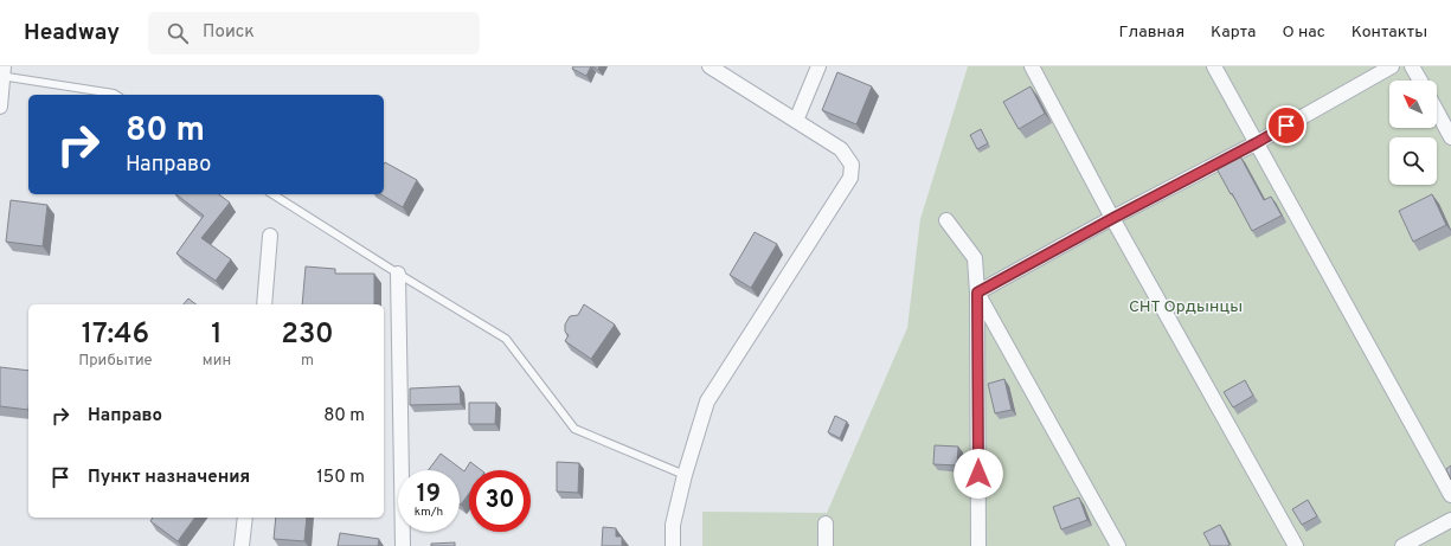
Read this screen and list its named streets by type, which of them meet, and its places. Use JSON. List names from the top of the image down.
{
  "parks": ["СНТ Ордынцы"],
  "north": "top left",
  "page": {
    "header": "Headway",
    "search": "Поиск",
    "nav": [
      "Главная",
      "Карта",
      "О нас",
      "Контакты"
    ],
    "turn": ["80 m", "Направо"],
    "eta": [
      "17:46",
      "Прибытие",
      "1",
      "мин",
      "230",
      "m"
    ],
    "list": [
      {
        "name": "Направо",
        "value": "80 m"
      },
      {
        "name": "Пункт назначения",
        "value": "150 m"
      }
    ],
    "speed": "19 km/h",
    "limit": "30"
  }
}
